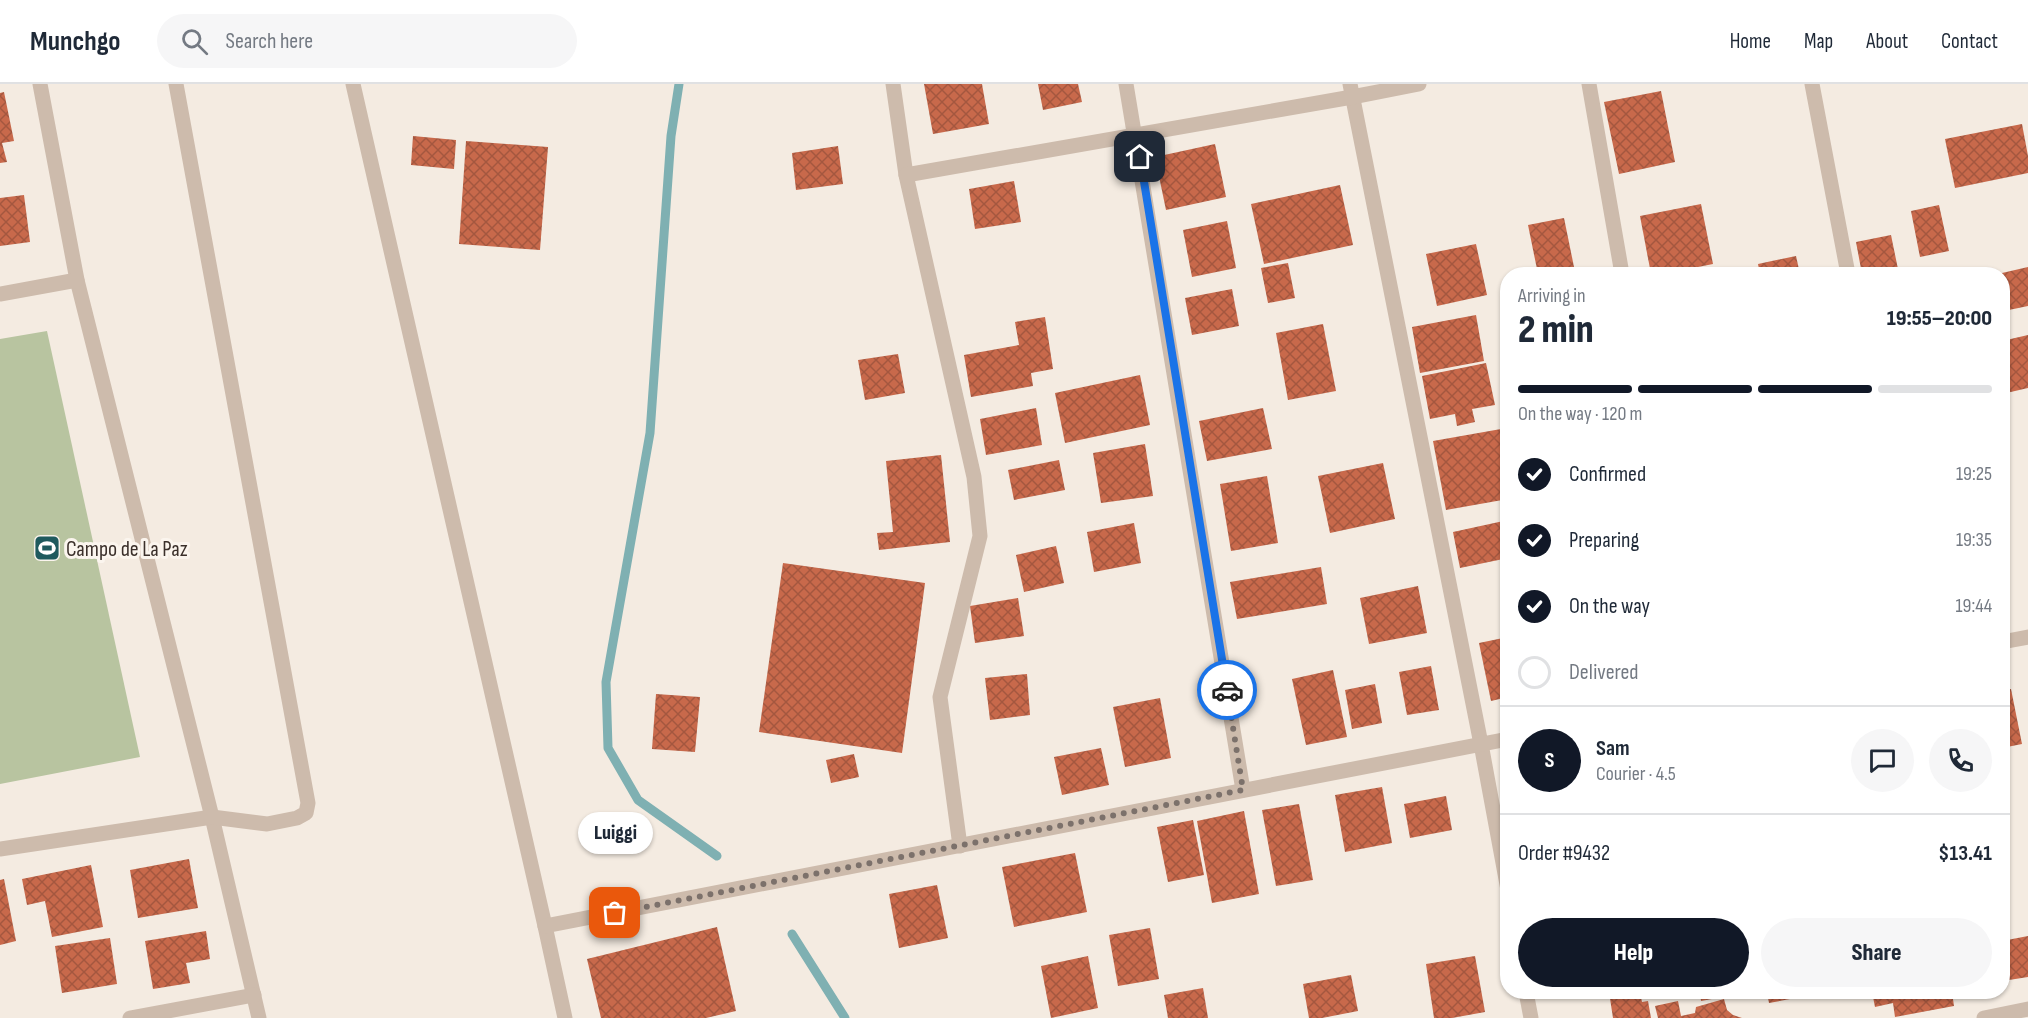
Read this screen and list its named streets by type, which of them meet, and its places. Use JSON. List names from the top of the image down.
{
  "places": {
    "sports": ["Campo de La Paz"],
    "other": ["Luiggi"]
  },
  "page": {
    "header": "Munchgo",
    "search": "Search here",
    "nav": [
      "Home",
      "Map",
      "About",
      "Contact"
    ],
    "heading": ["2 min", "Arriving in", "19:55–20:00"],
    "panel": [
      "Sam",
      "Courier · 4.5",
      "Order #9432",
      "$13.41"
    ],
    "bar": "On the way · 120 m",
    "list": [
      ["Confirmed", "19:25"],
      ["Preparing", "19:35"],
      ["On the way", "19:44"],
      "Delivered"
    ],
    "round": "S",
    "bubble": "Luiggi",
    "buttons": ["Help", "Share"]
  }
}
